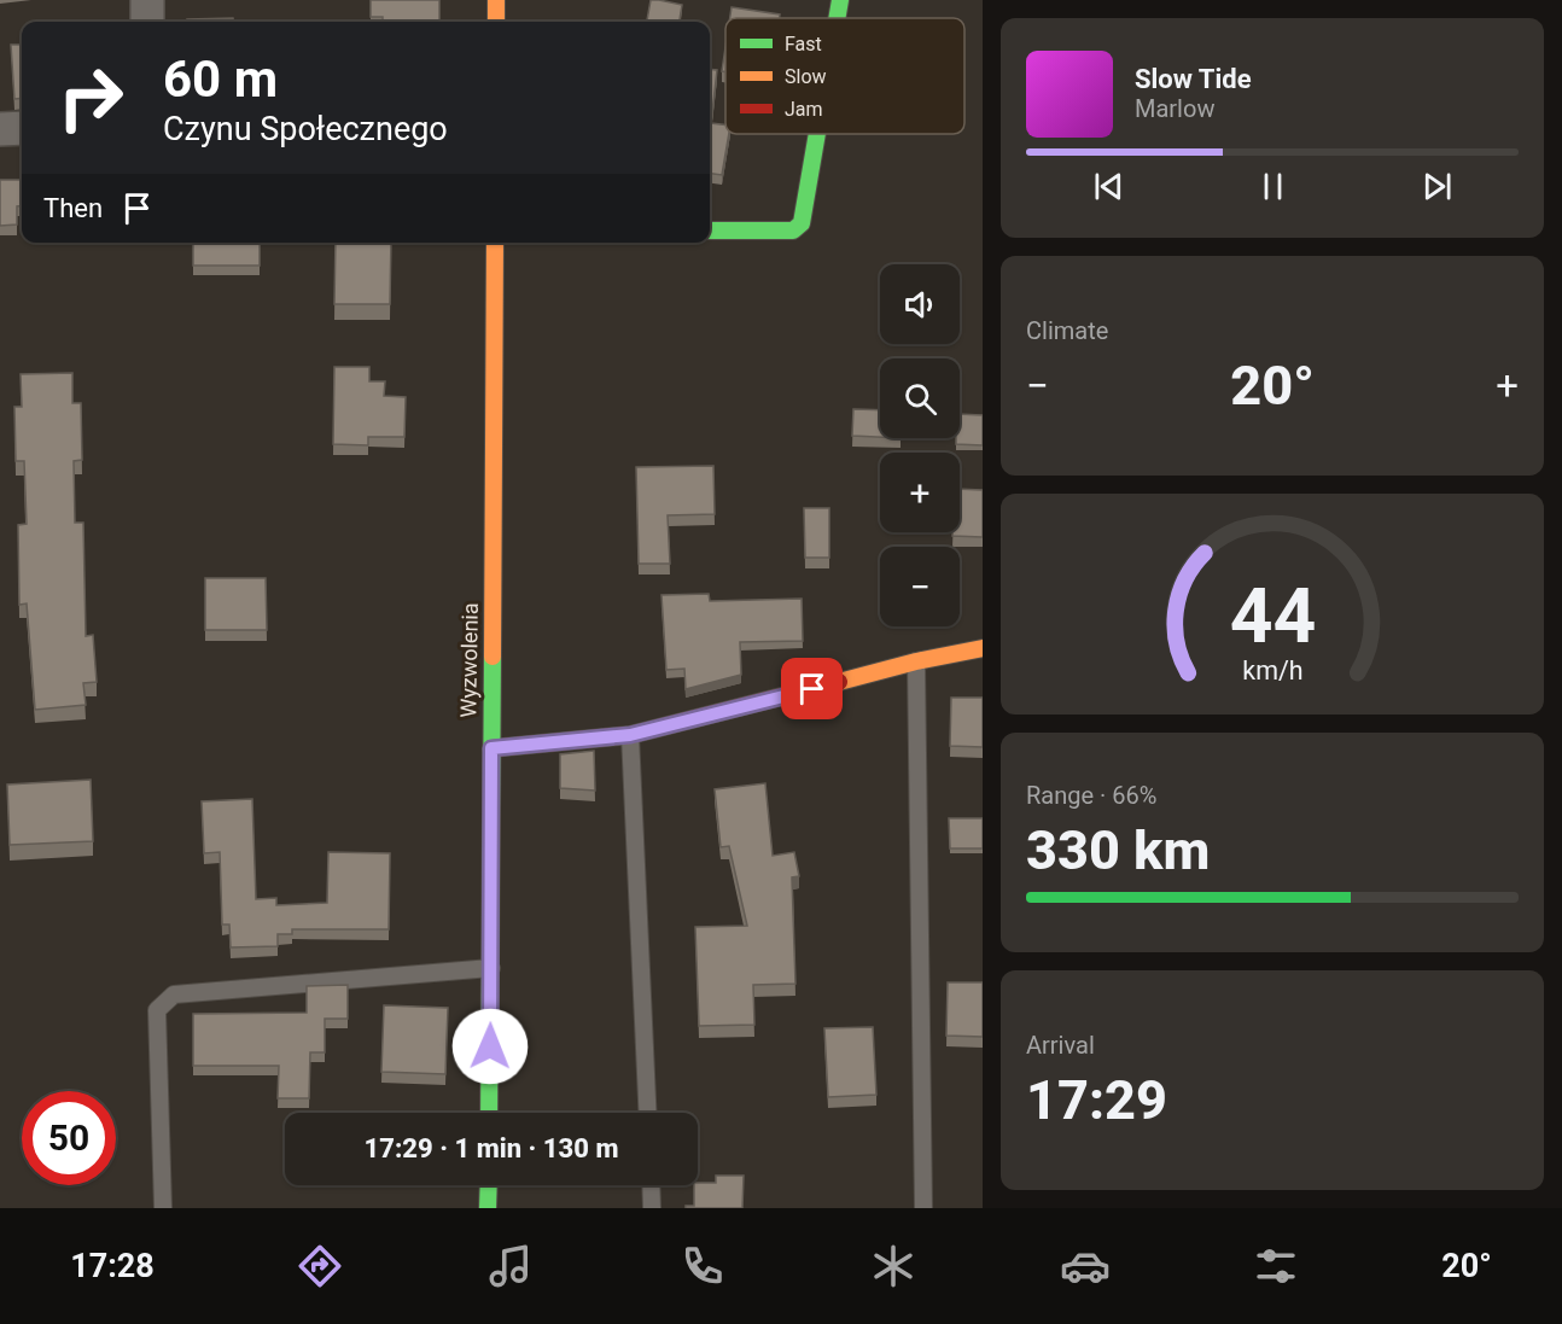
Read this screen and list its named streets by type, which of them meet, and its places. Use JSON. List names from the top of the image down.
{
  "streets": {
    "main road": ["Wyzwolenia"]
  },
  "legend": ["Fast", "Slow", "Jam"],
  "page": {
    "turn": ["60 m", "Czynu Społecznego"],
    "song": ["Slow Tide", "Marlow"],
    "then": "Then",
    "tile": [
      "Climate",
      ["Range · 66%", "330 km"],
      ["Arrival", "17:29"]
    ],
    "map_buttons": ["+", "−"],
    "heat": ["−", "20°", "+"],
    "limit": "50",
    "trip": "17:29 · 1 min · 130 m",
    "tabs": ["17:28", "20°"],
    "gauge": ["44", "km/h"]
  }
}
